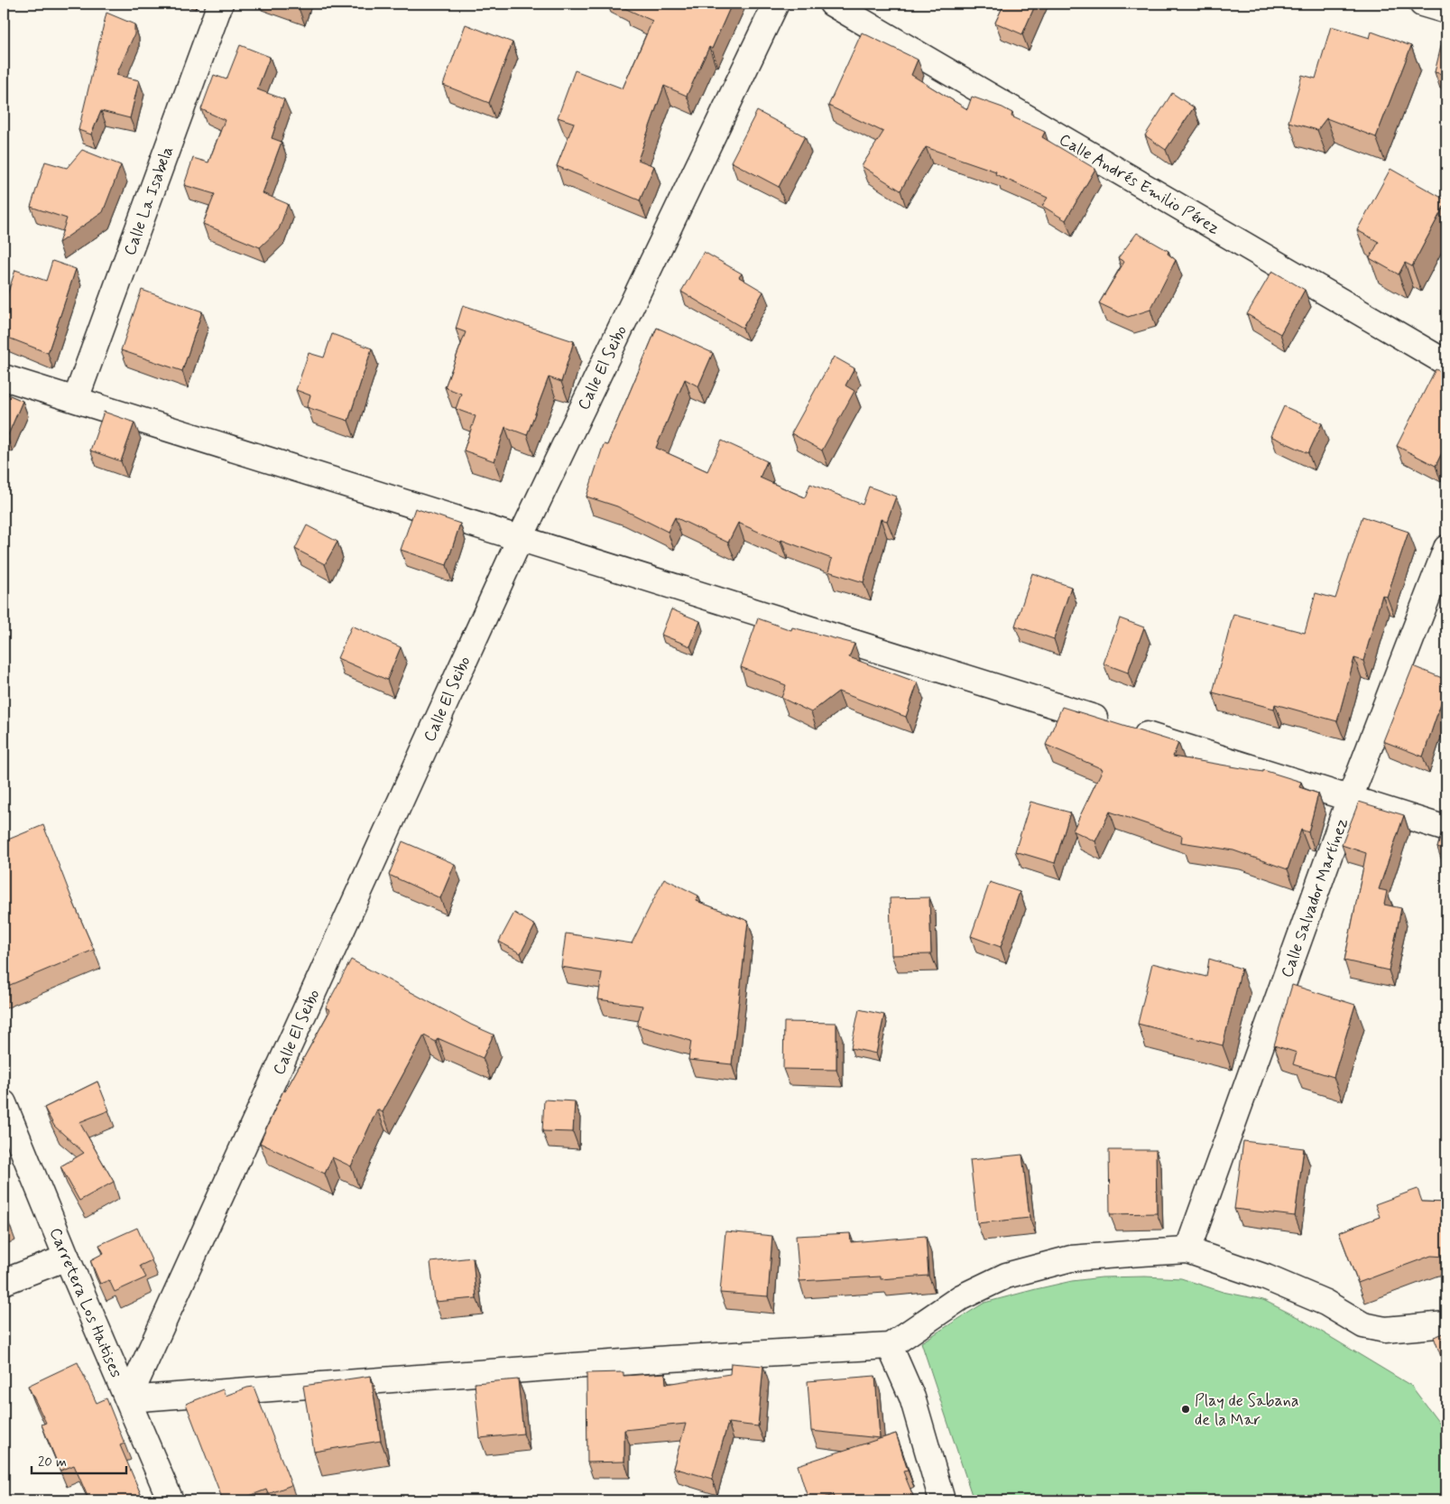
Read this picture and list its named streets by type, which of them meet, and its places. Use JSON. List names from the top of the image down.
{
  "streets": {
    "street": [
      "Calle Andrés Emilio Pérez",
      "Calle La Isabela",
      "Calle El Seibo",
      "Calle Salvador Martínez",
      "Carretera Los Haitises"
    ]
  },
  "crossings": [
    ["Calle El Seibo", "Carretera Los Haitises"]
  ],
  "places": ["Play de Sabana de la Mar"],
  "scale_bar": "20 m"
}
